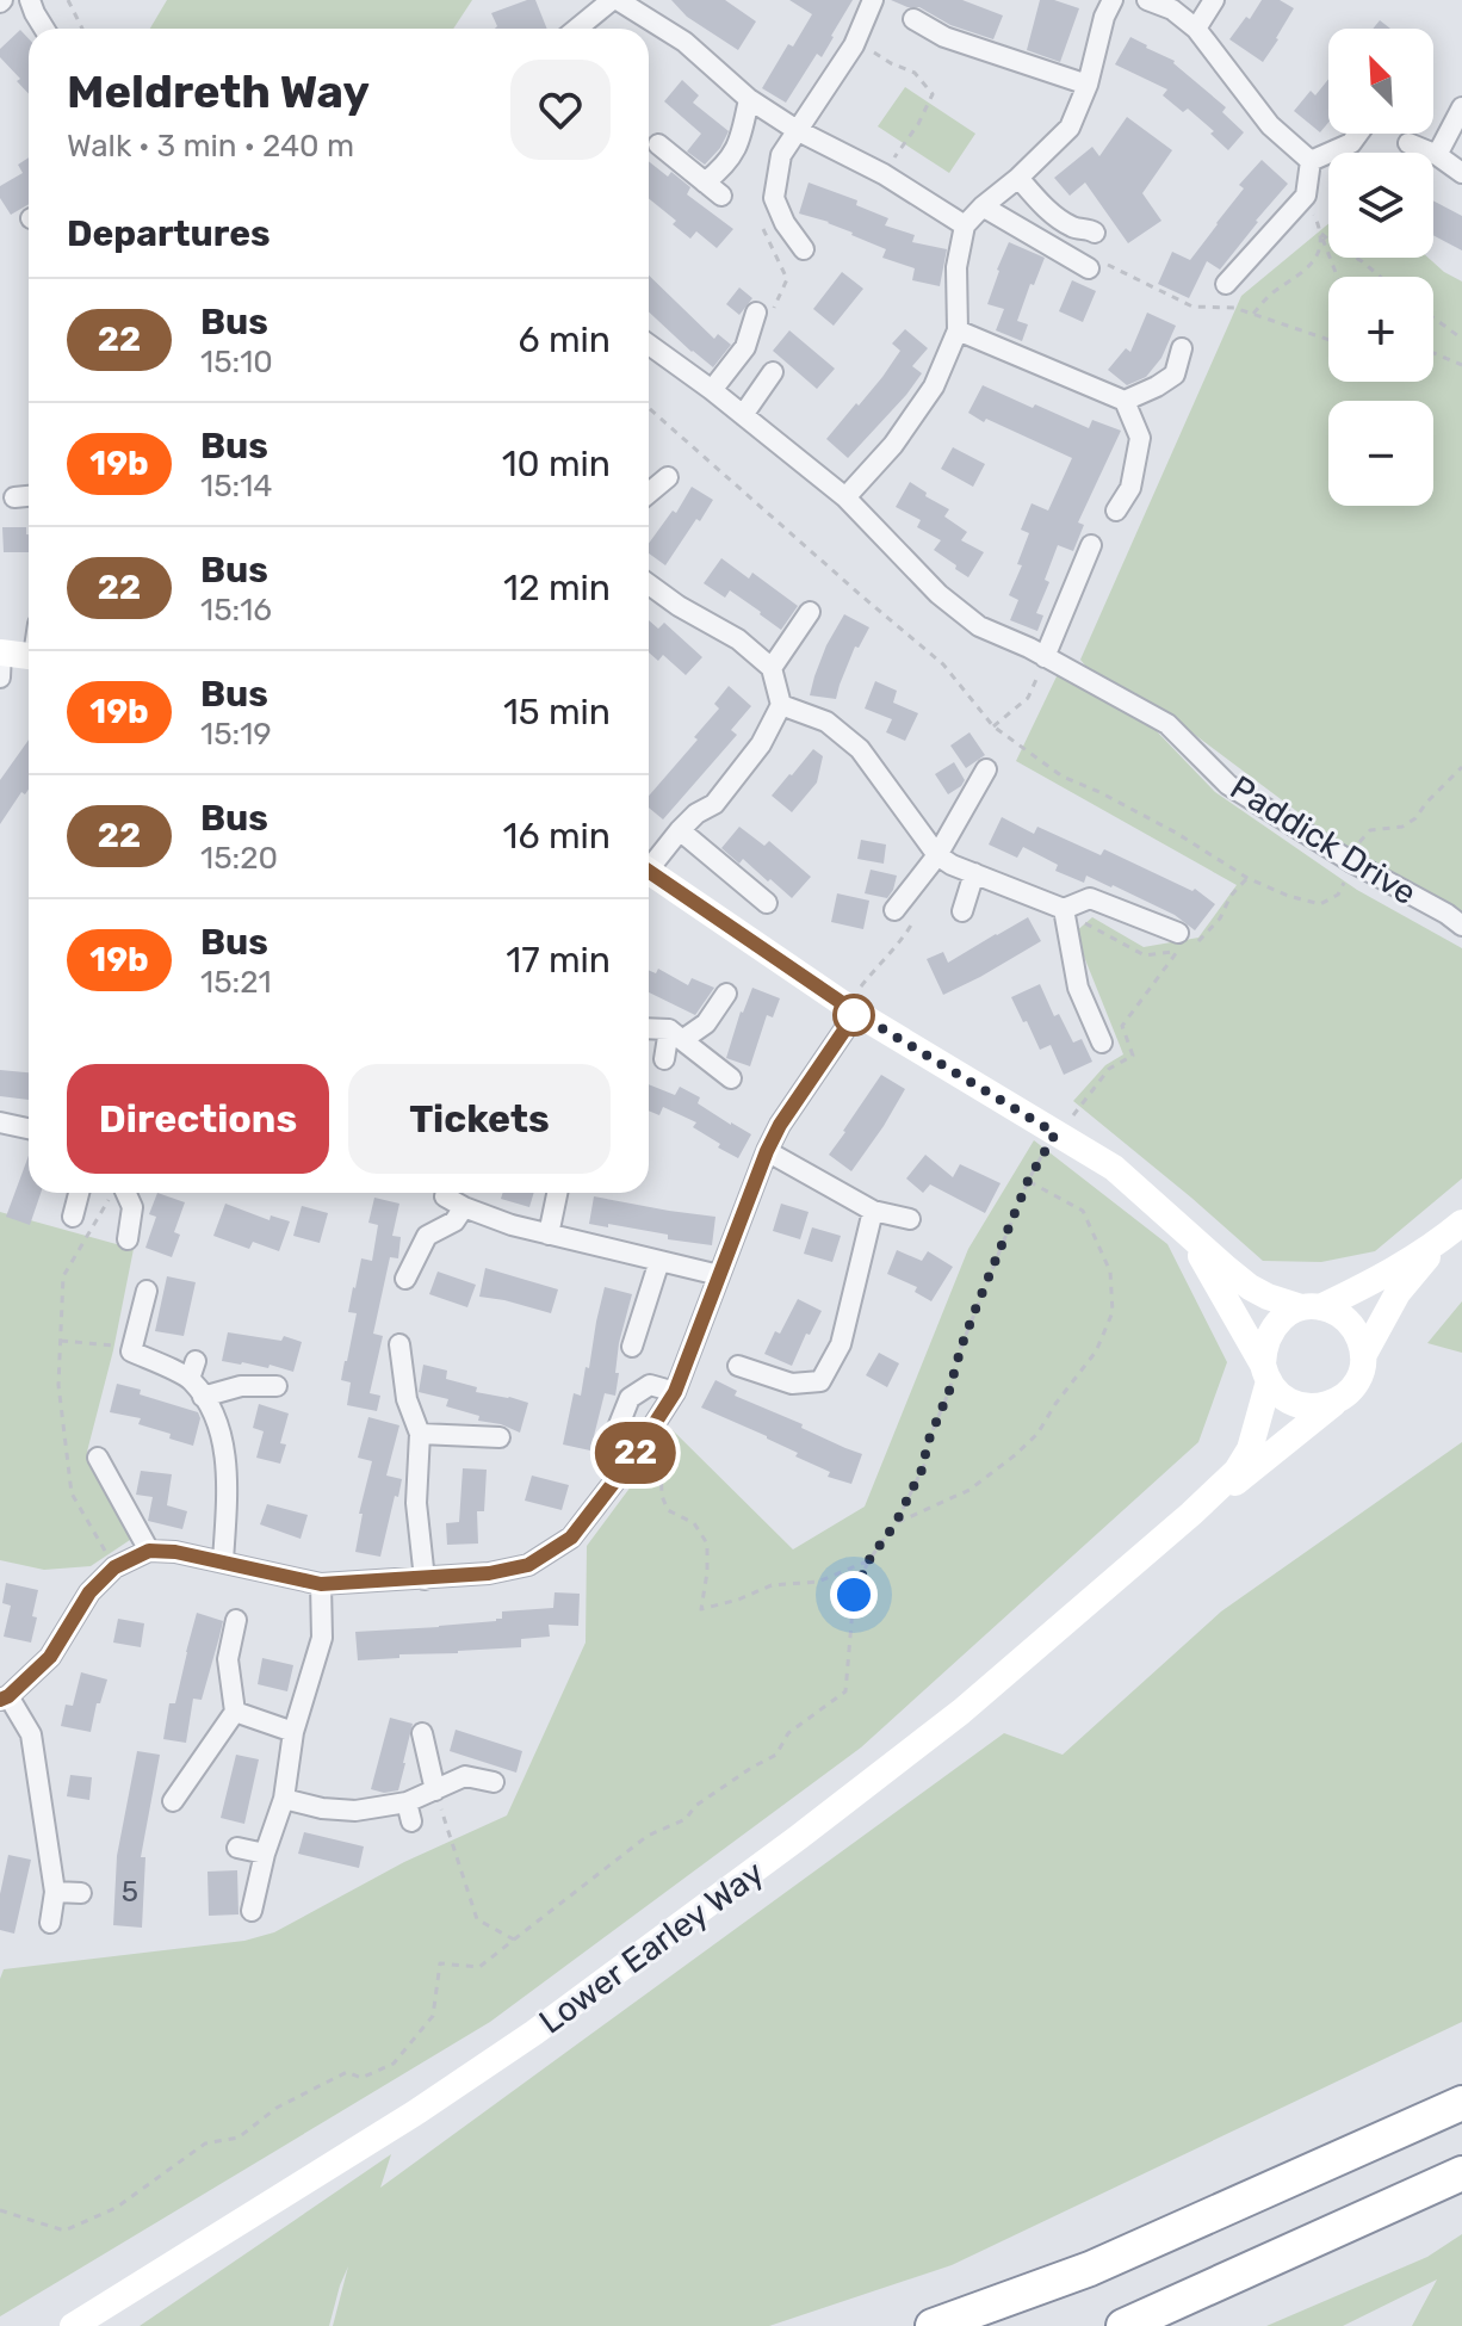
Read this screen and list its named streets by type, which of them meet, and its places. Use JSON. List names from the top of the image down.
{
  "streets": {
    "main road": ["Lower Earley Way"],
    "street": ["Paddick Drive"]
  },
  "lines": ["bus line 22"],
  "house_numbers": ["5"],
  "north": "top left",
  "page": {
    "on_map": "22",
    "map_buttons": ["+", "−"],
    "heading": [
      ["Meldreth Way", "Walk · 3 min · 240 m"],
      "Departures"
    ],
    "list": [
      {
        "mark": "22",
        "name": "Bus",
        "note": "15:10",
        "value": "6 min"
      },
      {
        "mark": "19b",
        "name": "Bus",
        "note": "15:14",
        "value": "10 min"
      },
      {
        "mark": "22",
        "name": "Bus",
        "note": "15:16",
        "value": "12 min"
      },
      {
        "mark": "19b",
        "name": "Bus",
        "note": "15:19",
        "value": "15 min"
      },
      {
        "mark": "22",
        "name": "Bus",
        "note": "15:20",
        "value": "16 min"
      },
      {
        "mark": "19b",
        "name": "Bus",
        "note": "15:21",
        "value": "17 min"
      }
    ],
    "buttons": ["Directions", "Tickets"]
  }
}
